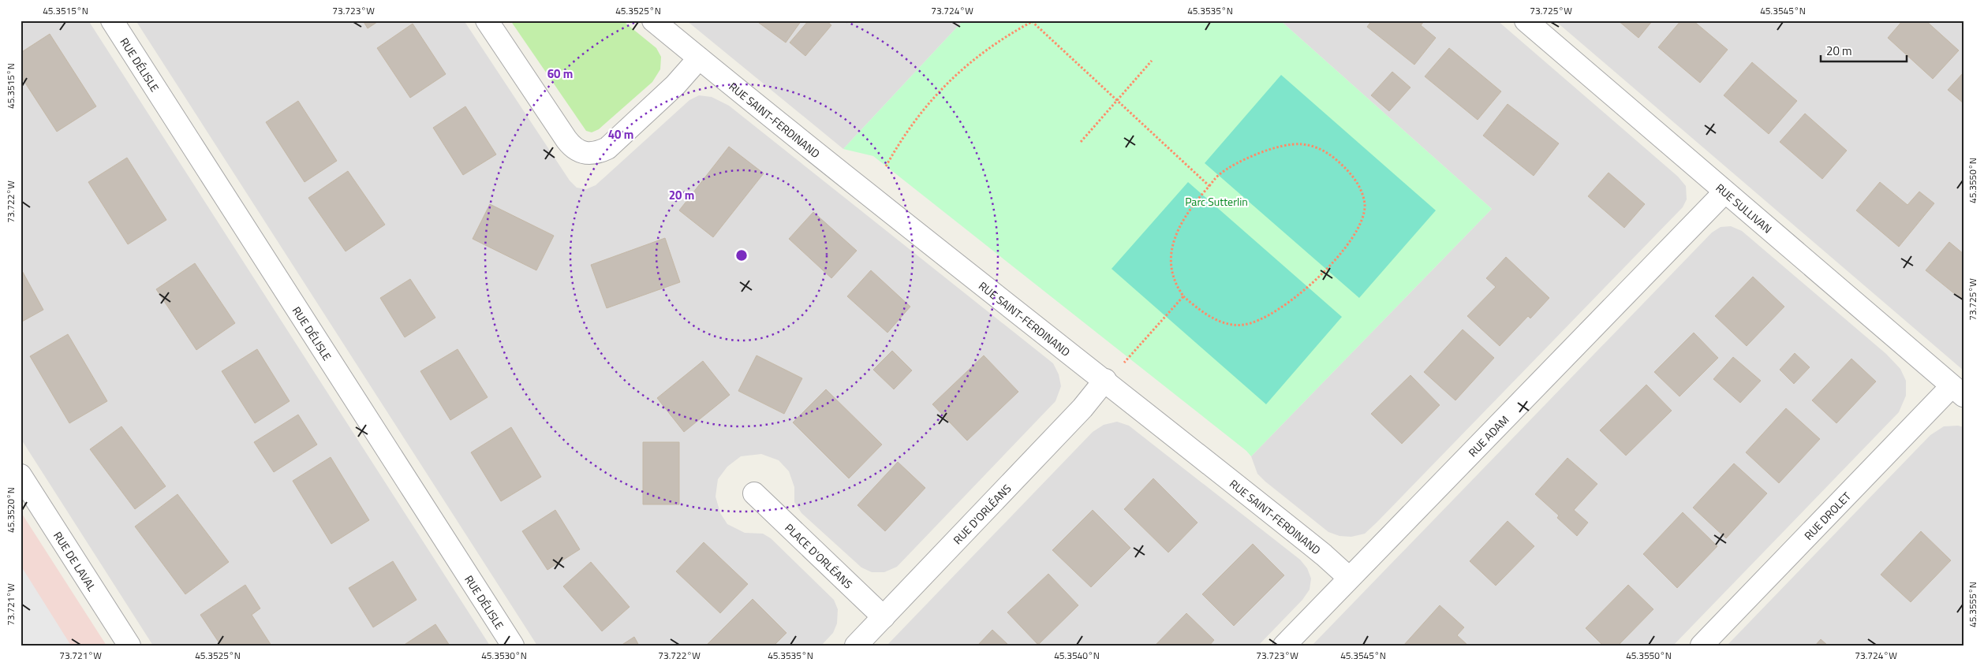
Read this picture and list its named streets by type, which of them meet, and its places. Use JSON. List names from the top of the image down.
{
  "streets": {
    "street": [
      "RUE DÉLISLE",
      "RUE SAINT-FERDINAND",
      "RUE SULLIVAN",
      "RUE ADAM",
      "RUE D'ORLÉANS",
      "RUE DROLET",
      "PLACE D'ORLÉANS",
      "RUE DE LAVAL"
    ]
  },
  "crossings": [
    ["RUE SAINT-FERDINAND", "RUE ADAM"],
    ["RUE SAINT-FERDINAND", "RUE D'ORLÉANS"],
    ["RUE SULLIVAN", "RUE ADAM"],
    ["RUE SULLIVAN", "RUE DROLET"],
    ["RUE D'ORLÉANS", "PLACE D'ORLÉANS"]
  ],
  "parks": ["Parc Sutterlin"],
  "scale_bar": "20 m",
  "coordinates": [
    "45.3515°N",
    "73.723°W",
    "45.3525°N",
    "73.724°W",
    "45.3535°N",
    "73.725°W",
    "45.3545°N",
    "45.3550°N",
    "73.722°W",
    "45.3520°N",
    "45.3555°N",
    "73.721°W",
    "45.3530°N",
    "45.3540°N"
  ],
  "rings": ["60 m", "40 m", "20 m"]
}
